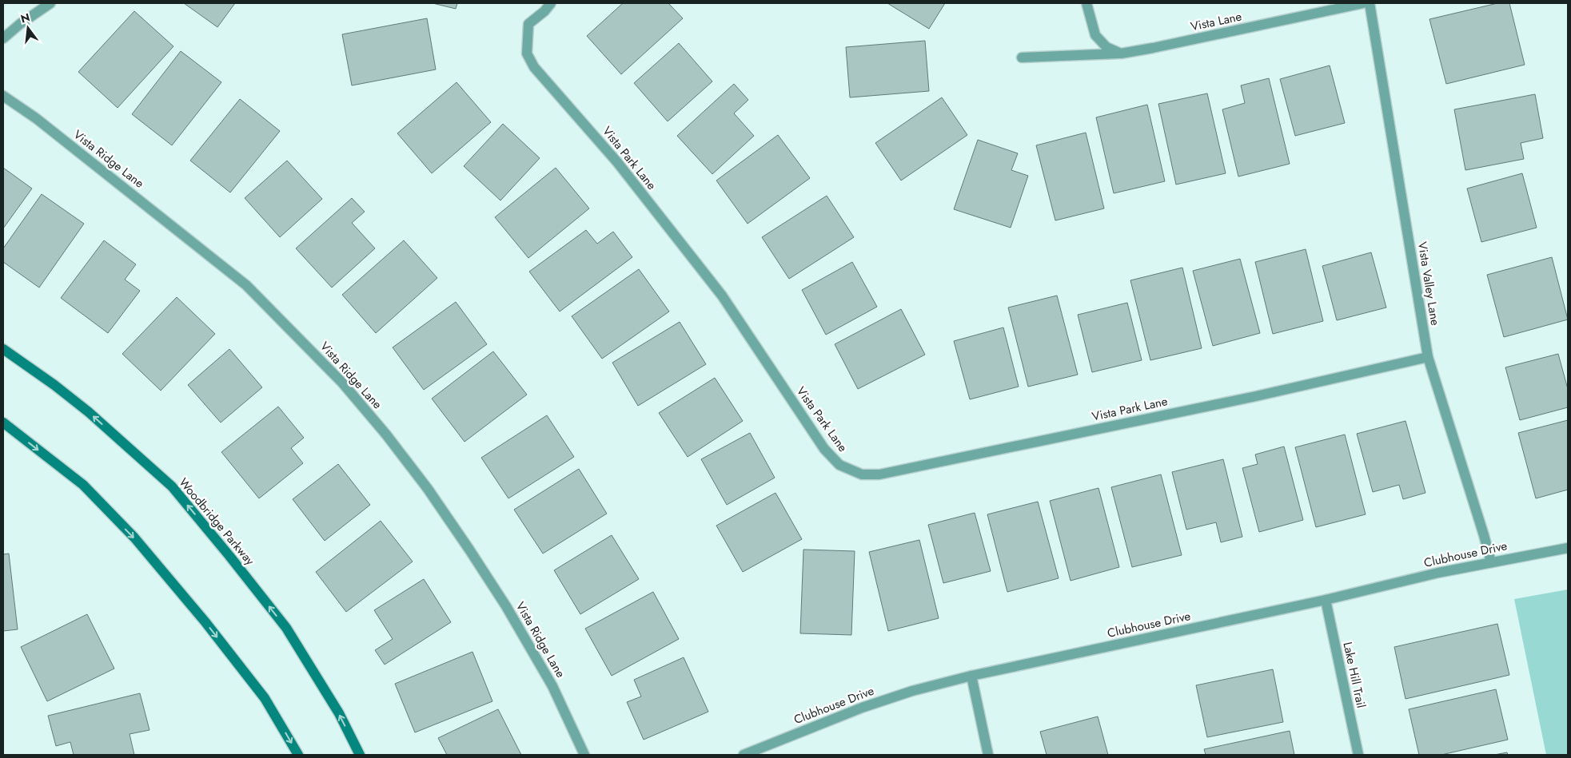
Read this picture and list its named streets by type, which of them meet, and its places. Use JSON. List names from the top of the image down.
{
  "streets": {
    "main road": ["Woodbridge Parkway"],
    "street": [
      "Vista Lane",
      "Vista Park Lane",
      "Vista Ridge Lane",
      "Vista Valley Lane",
      "Clubhouse Drive",
      "Lake Hill Trail"
    ]
  },
  "crossings": [
    ["Vista Park Lane", "Vista Valley Lane"],
    ["Vista Valley Lane", "Clubhouse Drive"],
    ["Clubhouse Drive", "Lake Hill Trail"]
  ],
  "north": "top"
}
